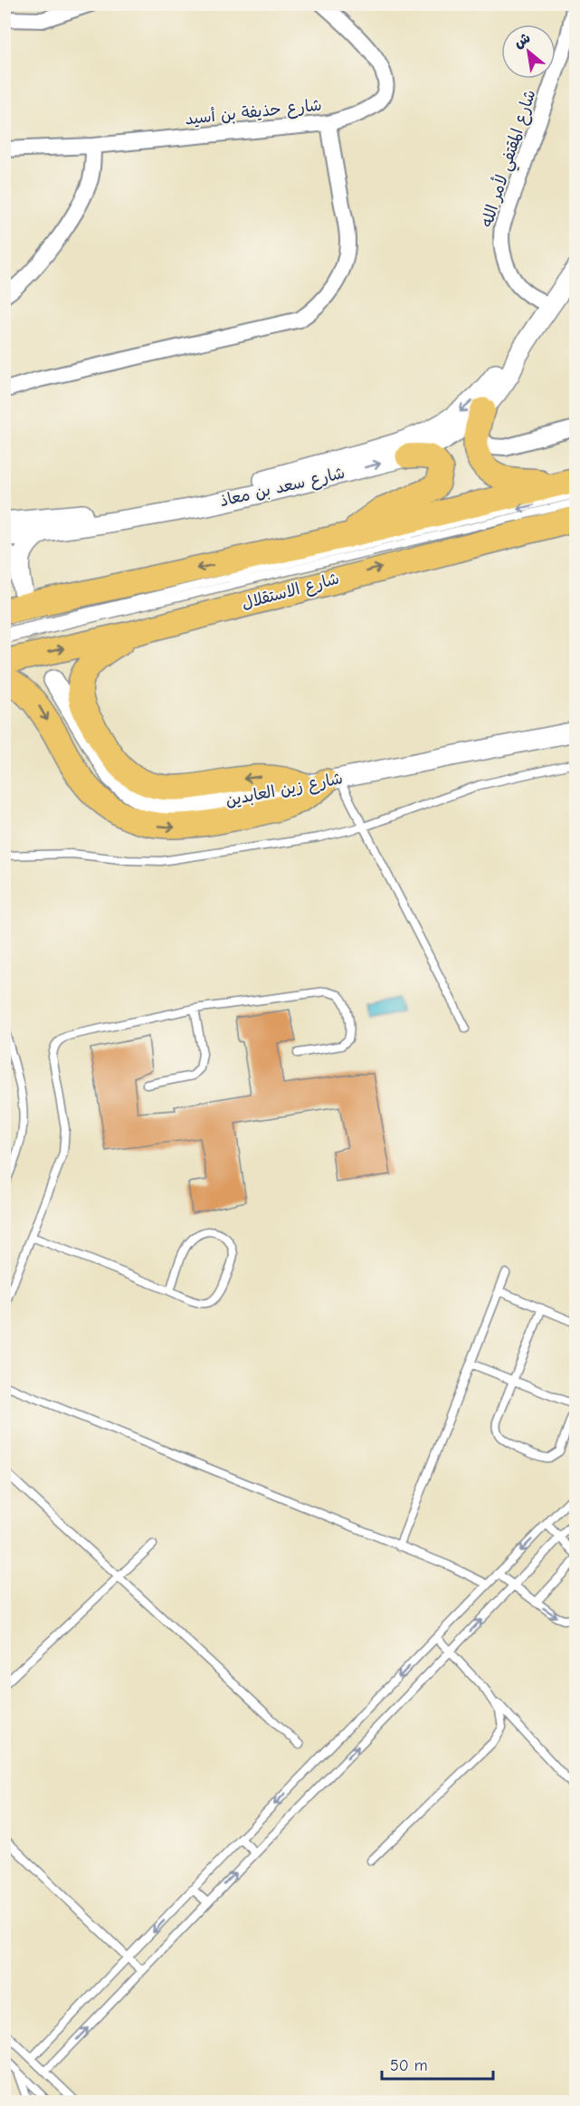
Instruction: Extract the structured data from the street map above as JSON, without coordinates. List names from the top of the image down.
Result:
{
  "streets": {
    "highway": ["شارع الاستقلال"],
    "street": [
      "شارع حذيفة بن أسيد",
      "شارع المقتفي لأمر الله",
      "شارع سعد بن معاذ",
      "شارع زين العابدين"
    ]
  },
  "crossings": [
    ["شارع المقتفي لأمر الله", "شارع سعد بن معاذ"]
  ],
  "scale_bar": "50 m",
  "north": "top left"
}
